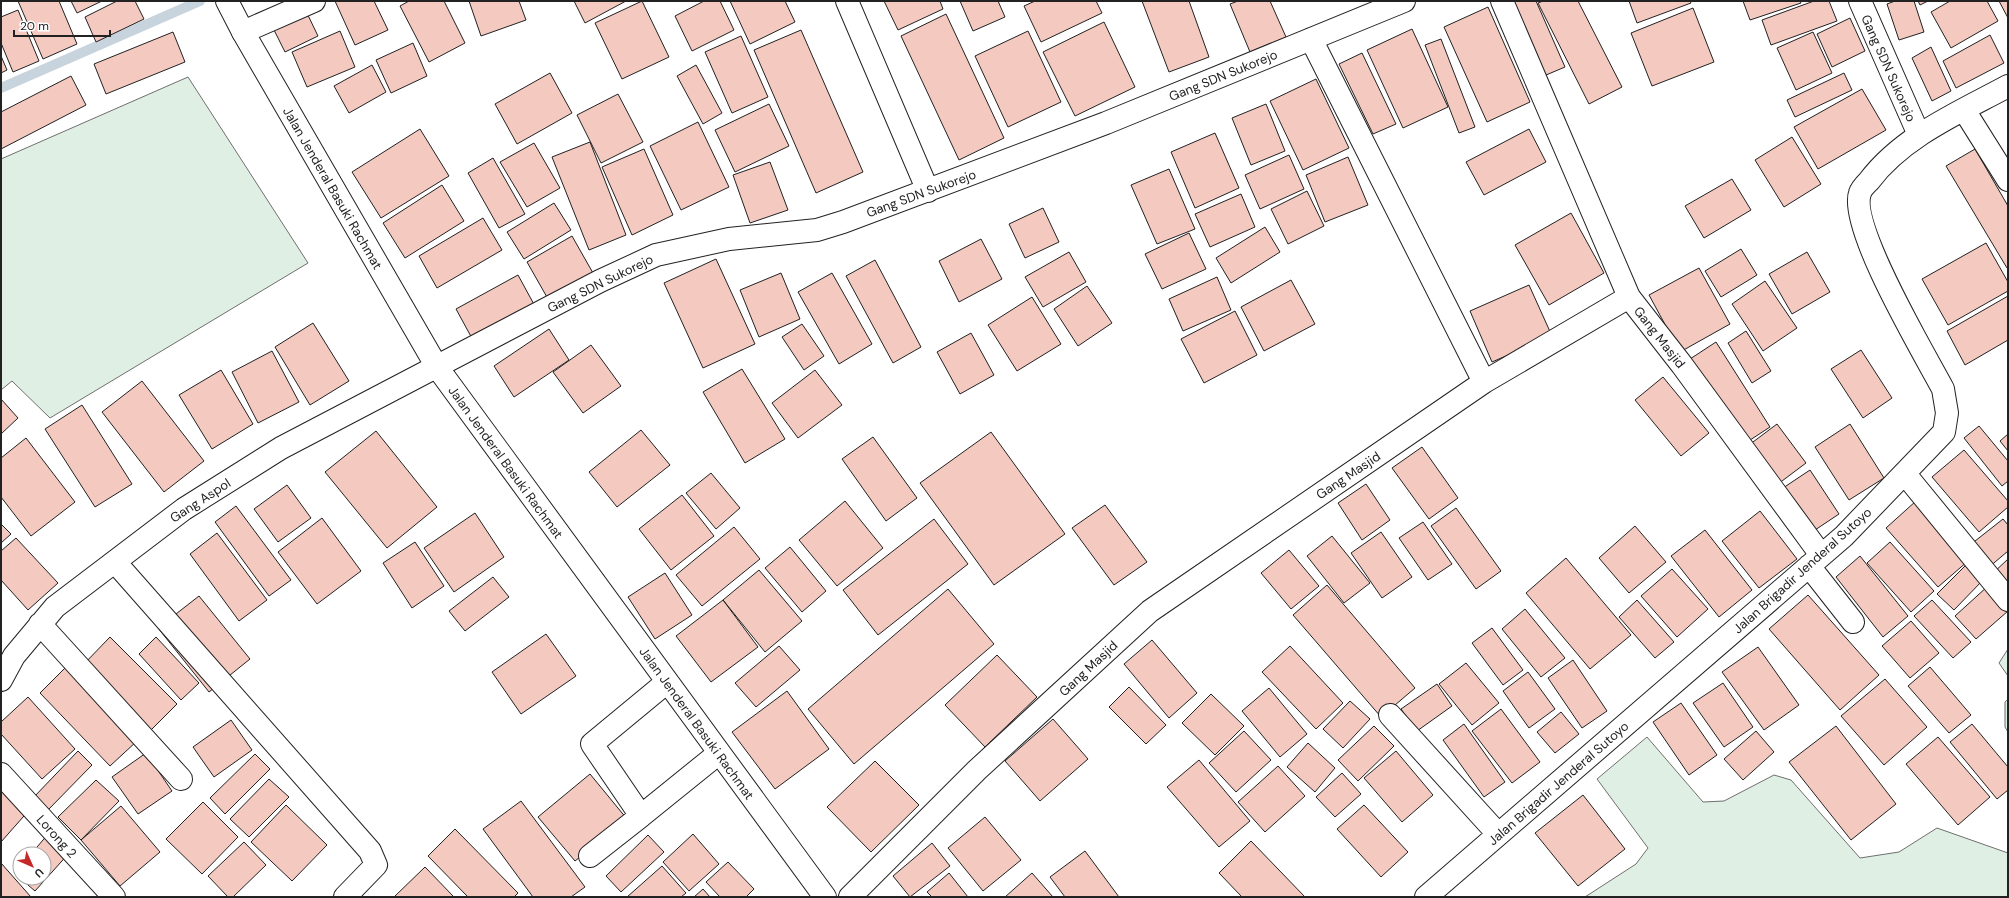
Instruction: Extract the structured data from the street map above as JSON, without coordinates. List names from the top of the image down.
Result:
{
  "streets": {
    "street": [
      "Gang SDN Sukorejo",
      "Jalan Jenderal Basuki Rachmat",
      "Gang Masjid",
      "Gang Aspol",
      "Jalan Brigadir Jenderal Sutoyo",
      "Lorong 2"
    ]
  },
  "crossings": [
    ["Gang SDN Sukorejo", "Jalan Jenderal Basuki Rachmat"],
    ["Gang SDN Sukorejo", "Gang Aspol"],
    ["Gang SDN Sukorejo", "Jalan Brigadir Jenderal Sutoyo"],
    ["Jalan Jenderal Basuki Rachmat", "Gang Aspol"],
    ["Gang Masjid", "Jalan Brigadir Jenderal Sutoyo"]
  ],
  "scale_bar": "20 m",
  "north": "bottom right"
}
